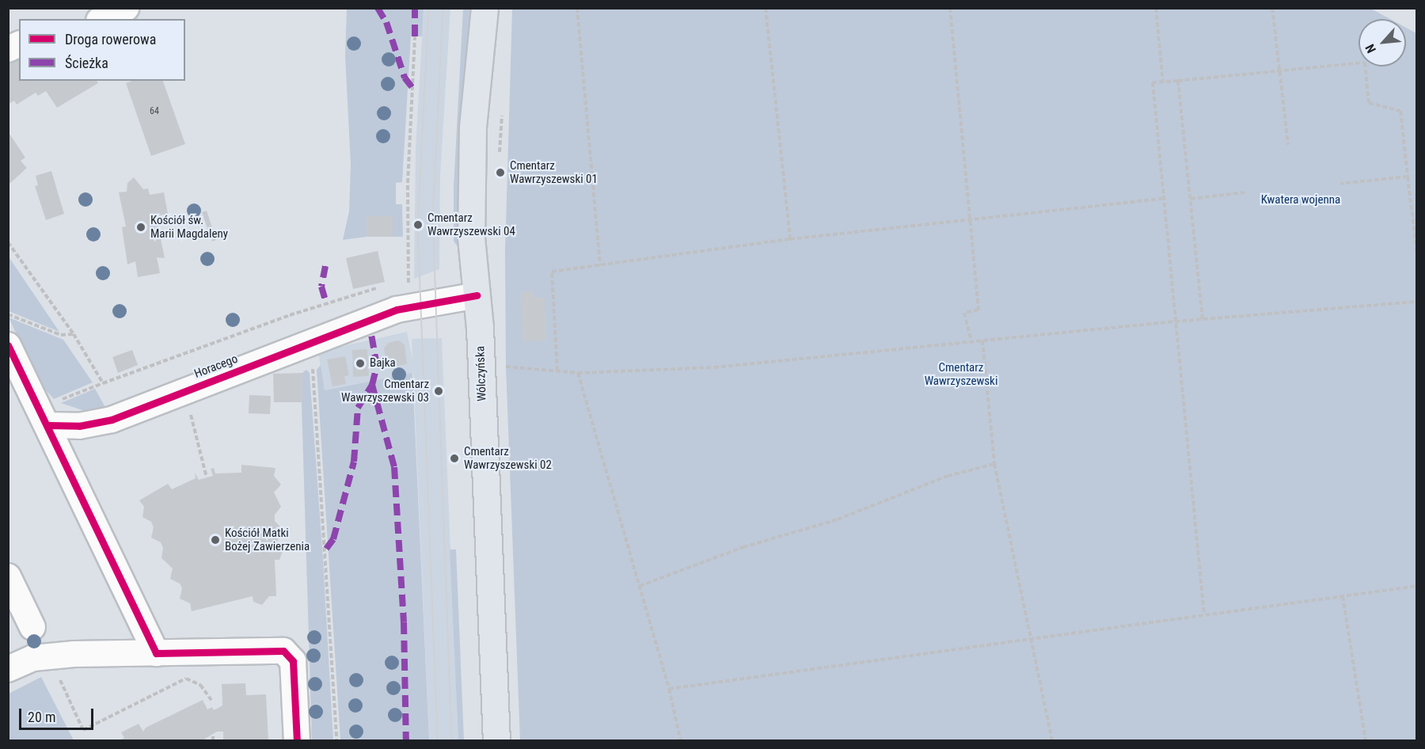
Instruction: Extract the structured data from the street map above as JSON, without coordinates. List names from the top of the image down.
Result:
{
  "streets": {
    "main road": ["Wólczyńska"],
    "street": ["Horacego"]
  },
  "crossings": [
    ["Horacego", "Wólczyńska"]
  ],
  "parks": ["Kwatera wojenna", "Cmentarz Wawrzyszewski"],
  "places": [
    "Cmentarz Wawrzyszewski 01",
    "Cmentarz Wawrzyszewski 04",
    "Kościół św. Marii Magdaleny",
    "Bajka",
    "Cmentarz Wawrzyszewski 03",
    "Cmentarz Wawrzyszewski 02",
    "Kościół Matki Bożej Zawierzenia"
  ],
  "house_numbers": ["64"],
  "legend": ["Droga rowerowa", "Ścieżka"],
  "scale_bar": "20 m",
  "north": "bottom left"
}
